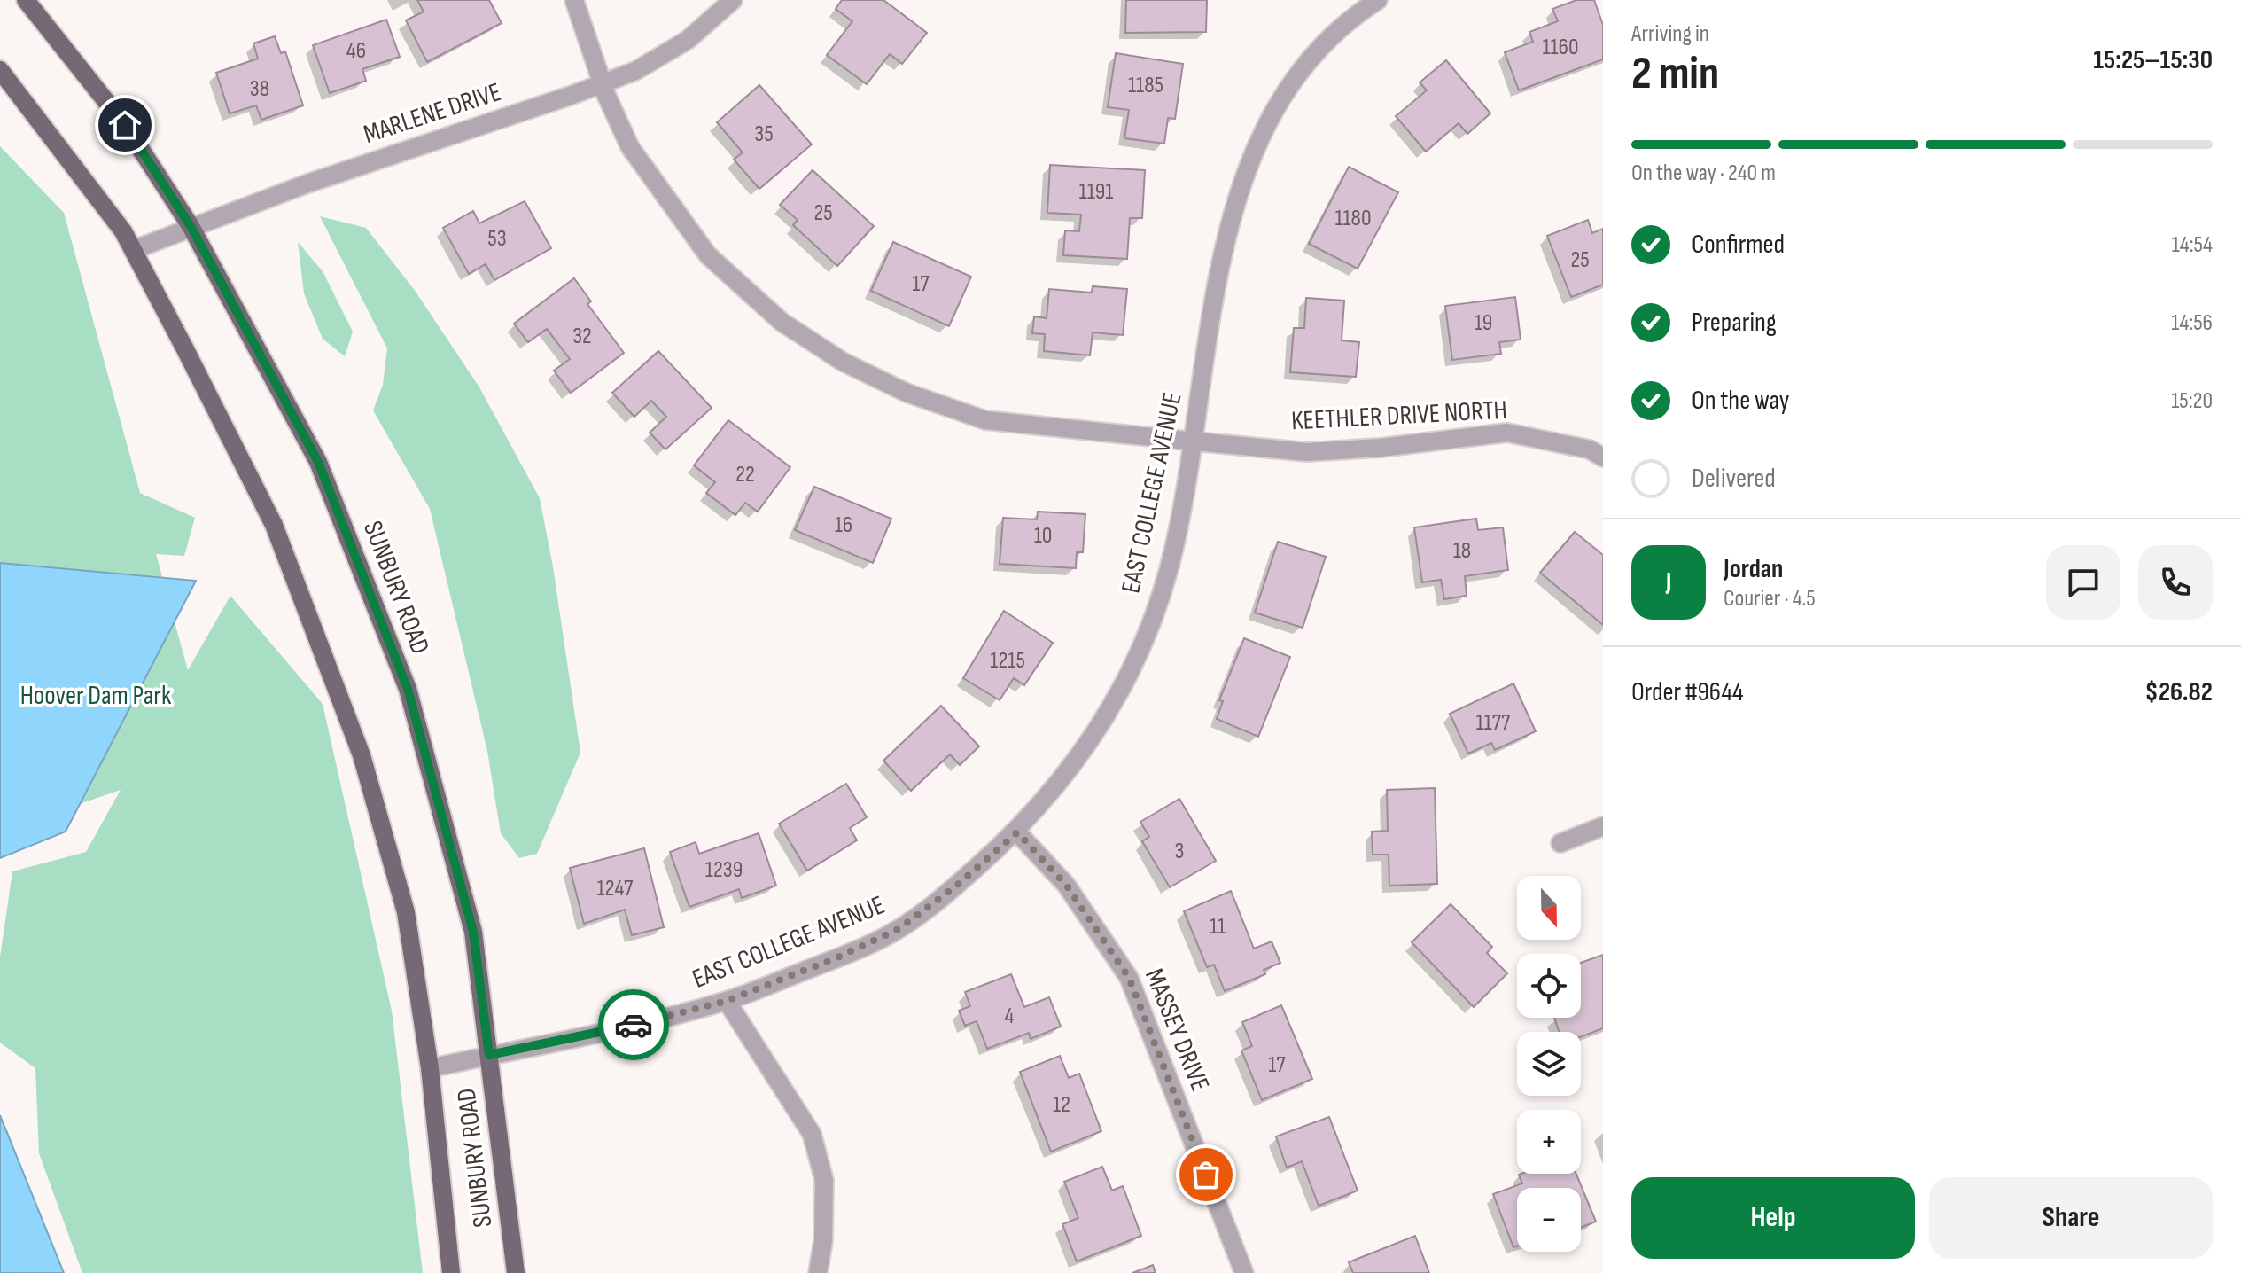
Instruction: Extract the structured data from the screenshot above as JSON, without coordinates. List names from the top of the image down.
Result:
{
  "streets": {
    "main road": ["SUNBURY ROAD"],
    "street": [
      "MARLENE DRIVE",
      "KEETHLER DRIVE NORTH",
      "EAST COLLEGE AVENUE",
      "MASSEY DRIVE"
    ]
  },
  "crossings": [
    ["MARLENE DRIVE", "KEETHLER DRIVE NORTH"],
    ["MARLENE DRIVE", "SUNBURY ROAD"],
    ["KEETHLER DRIVE NORTH", "EAST COLLEGE AVENUE"],
    ["EAST COLLEGE AVENUE", "SUNBURY ROAD"],
    ["EAST COLLEGE AVENUE", "MASSEY DRIVE"]
  ],
  "parks": ["Hoover Dam Park"],
  "house_numbers": [
    "1160",
    "46",
    "1185",
    "38",
    "35",
    "1191",
    "25",
    "1180",
    "53",
    "25",
    "17",
    "19",
    "32",
    "22",
    "16",
    "10",
    "18",
    "1215",
    "1177",
    "3",
    "1239",
    "1247",
    "11",
    "4",
    "17",
    "12"
  ],
  "north": "bottom",
  "page": {
    "heading": ["2 min", "Arriving in", "15:25–15:30"],
    "panel": [
      "Jordan",
      "Courier · 4.5",
      "Order #9644",
      "$26.82"
    ],
    "bar": "On the way · 240 m",
    "list": [
      ["Confirmed", "14:54"],
      ["Preparing", "14:56"],
      ["On the way", "15:20"],
      "Delivered"
    ],
    "round": "J",
    "map_buttons": ["+", "−"],
    "buttons": ["Help", "Share"]
  }
}
